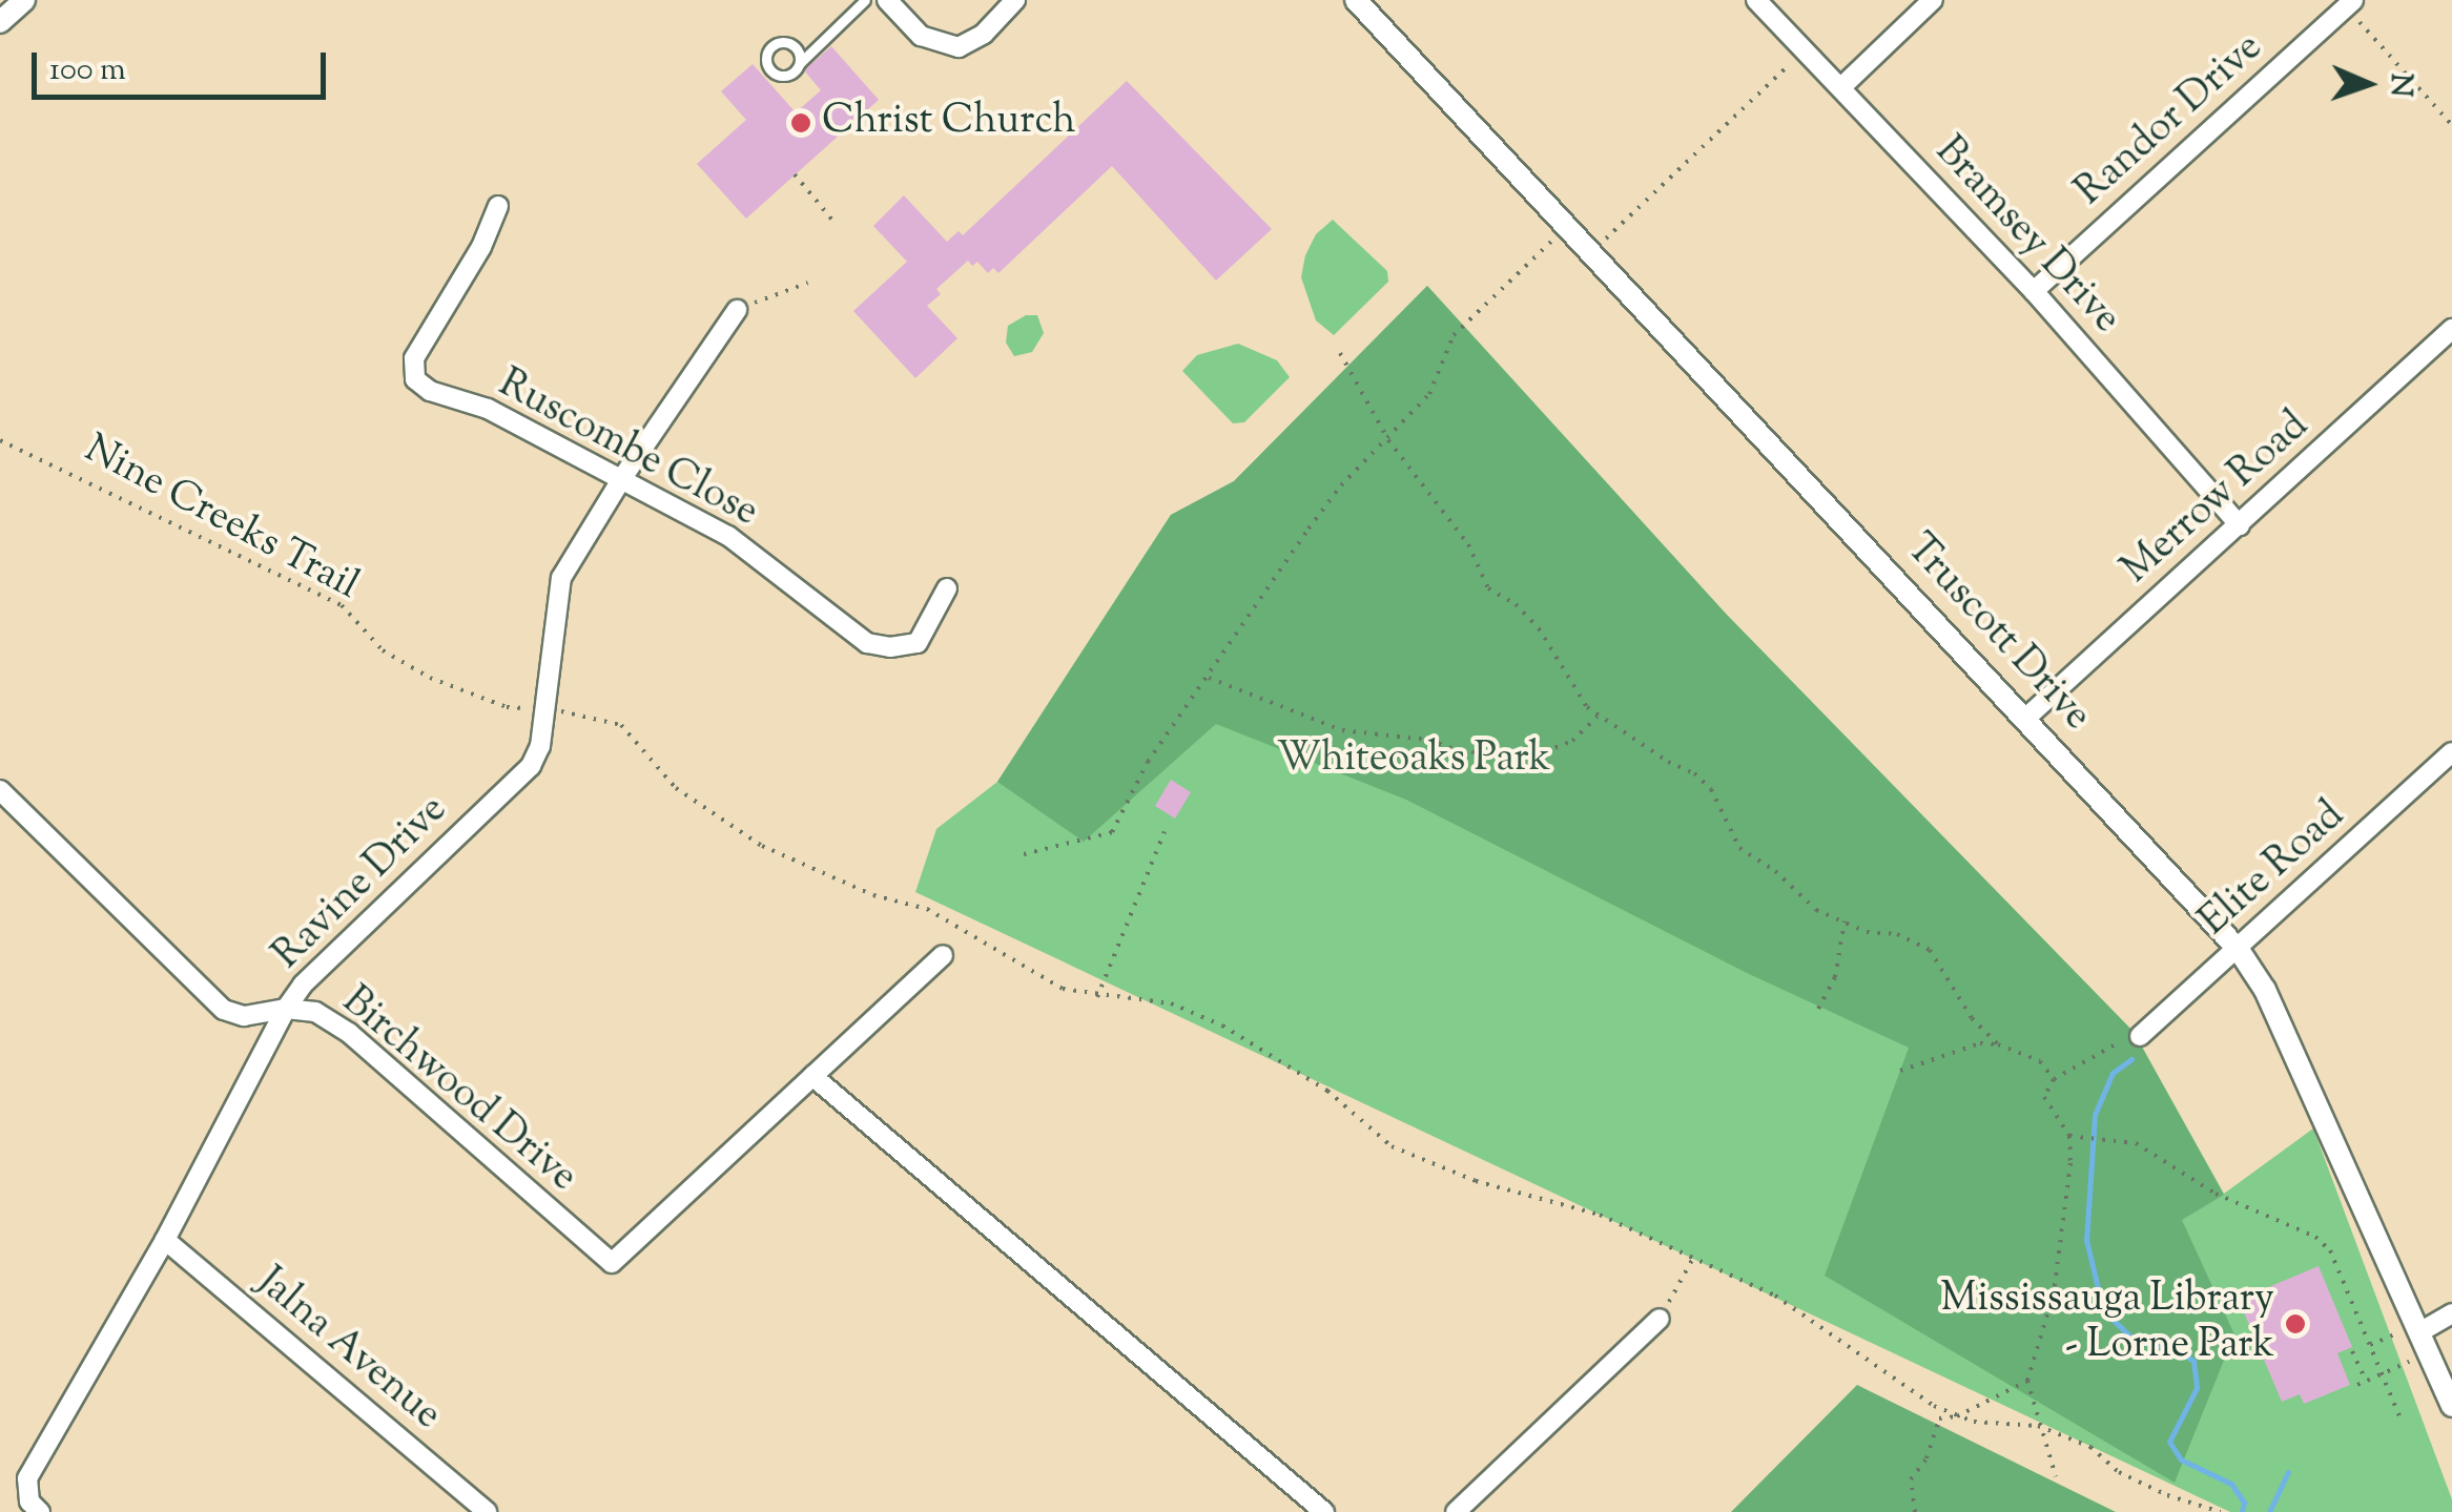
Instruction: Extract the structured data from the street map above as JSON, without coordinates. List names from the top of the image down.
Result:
{
  "streets": {
    "street": [
      "Randor Drive",
      "Bramsey Drive",
      "Ruscombe Close",
      "Merrow Road",
      "Truscott Drive",
      "Elite Road",
      "Ravine Drive",
      "Birchwood Drive",
      "Jalna Avenue"
    ],
    "path": ["Nine Creeks Trail"]
  },
  "crossings": [
    ["Randor Drive", "Bramsey Drive"],
    ["Bramsey Drive", "Merrow Road"],
    ["Ruscombe Close", "Ravine Drive"],
    ["Merrow Road", "Truscott Drive"],
    ["Nine Creeks Trail", "Ravine Drive"],
    ["Truscott Drive", "Elite Road"],
    ["Ravine Drive", "Birchwood Drive"],
    ["Ravine Drive", "Jalna Avenue"]
  ],
  "parks": ["Whiteoaks Park"],
  "places": ["Christ Church", "Mississauga Library - Lorne Park"],
  "scale_bar": "100 m",
  "north": "right"
}
